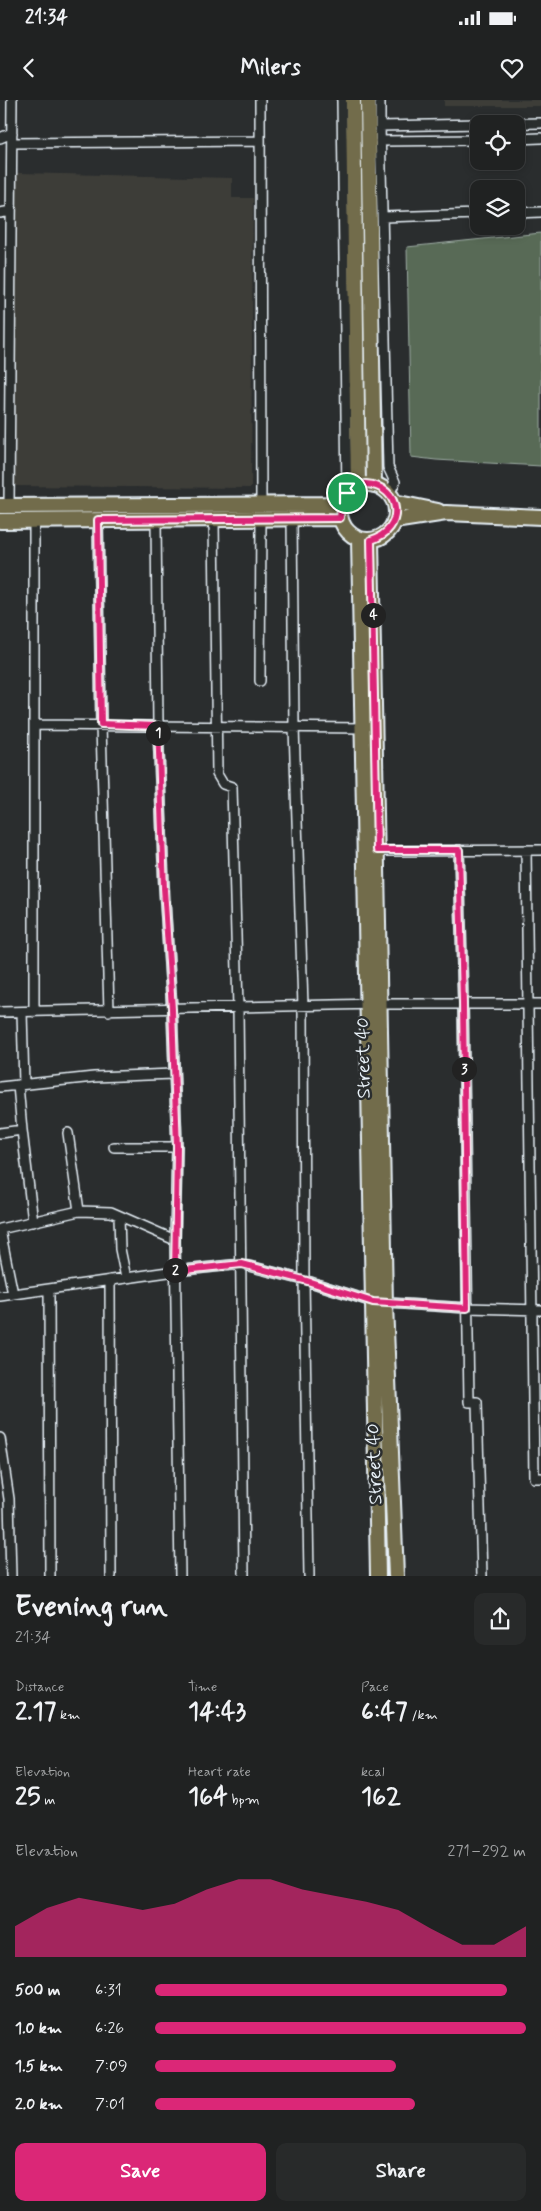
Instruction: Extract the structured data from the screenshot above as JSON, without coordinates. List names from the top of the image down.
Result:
{
  "streets": {
    "main road": ["Street 40"]
  },
  "page": {
    "status": "21:34",
    "header": "Milers",
    "pins": [
      "4",
      "1",
      "3",
      "2"
    ],
    "heading": ["Evening run", "21:34"],
    "stats": [
      ["Distance", "2.17 km"],
      ["Time", "14:43"],
      ["Pace", "6:47 /km"],
      ["Elevation", "25 m"],
      ["Heart rate", "164 bpm"],
      ["kcal", "162"]
    ],
    "chart": ["Elevation", "271–292 m"],
    "list": [
      {
        "name": "500 m",
        "note": "6:31"
      },
      {
        "name": "1.0 km",
        "note": "6:26"
      },
      {
        "name": "1.5 km",
        "note": "7:09"
      },
      {
        "name": "2.0 km",
        "note": "7:01"
      }
    ],
    "buttons": ["Save", "Share"]
  }
}
